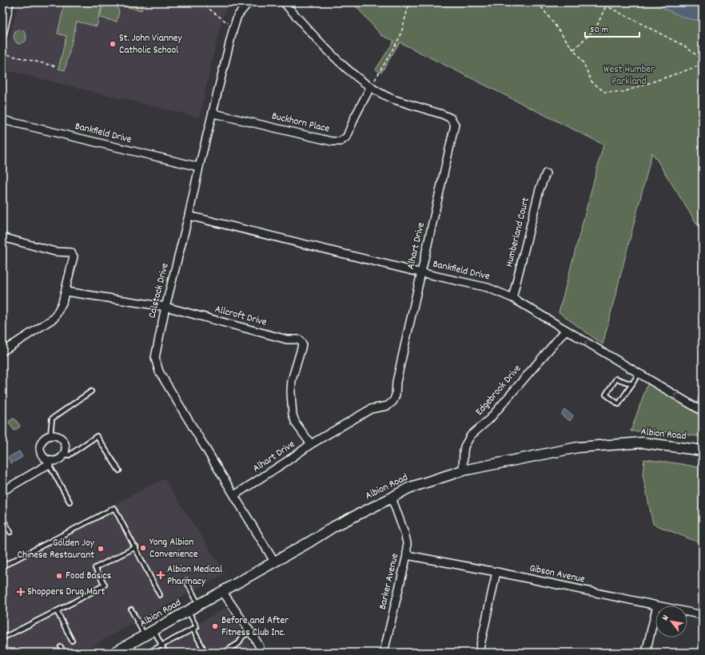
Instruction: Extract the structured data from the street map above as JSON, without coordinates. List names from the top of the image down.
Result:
{
  "streets": {
    "main road": ["Albion Road"],
    "street": [
      "Buckhorn Place",
      "Bankfield Drive",
      "Humberland Court",
      "Alhart Drive",
      "Calstock Drive",
      "Allcroft Drive",
      "Edgebrook Drive",
      "Gibson Avenue",
      "Barker Avenue"
    ]
  },
  "crossings": [
    ["Buckhorn Place", "Alhart Drive"],
    ["Buckhorn Place", "Calstock Drive"],
    ["Bankfield Drive", "Humberland Court"],
    ["Bankfield Drive", "Alhart Drive"],
    ["Bankfield Drive", "Calstock Drive"],
    ["Bankfield Drive", "Edgebrook Drive"],
    ["Alhart Drive", "Calstock Drive"],
    ["Alhart Drive", "Allcroft Drive"],
    ["Calstock Drive", "Allcroft Drive"],
    ["Calstock Drive", "Albion Road"],
    ["Edgebrook Drive", "Albion Road"],
    ["Albion Road", "Barker Avenue"],
    ["Gibson Avenue", "Barker Avenue"]
  ],
  "parks": ["West Humber Parkland"],
  "places": {
    "other": [
      "St. John Vianney Catholic School",
      "Yong Albion Convenience",
      "Golden Joy Chinese Restaurant",
      "Food Basics",
      "Before and After Fitness Club Inc."
    ],
    "health": ["Albion Medical Pharmacy", "Shoppers Drug Mart"]
  },
  "scale_bar": "50 m",
  "north": "top left"
}
